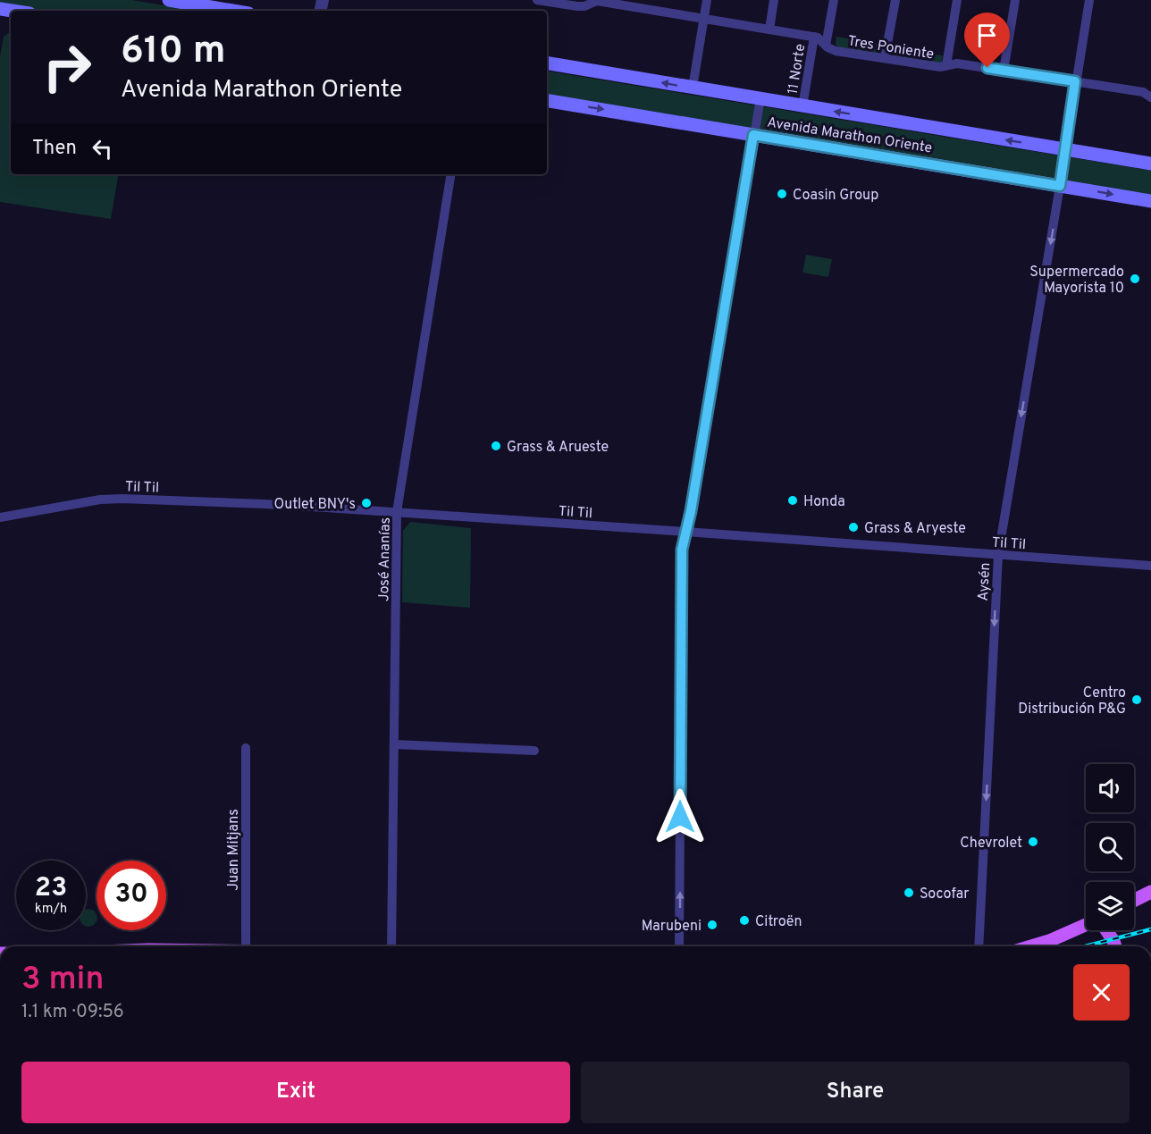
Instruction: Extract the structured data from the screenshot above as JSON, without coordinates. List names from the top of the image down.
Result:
{
  "streets": {
    "main road": ["Avenida Marathon Oriente"],
    "street": [
      "Tres Poniente",
      "11 Norte",
      "Til Til",
      "José Ananías",
      "Aysén",
      "Juan Mitjans"
    ]
  },
  "crossings": [
    ["Tres Poniente", "11 Norte"],
    ["Tres Poniente", "Aysén"],
    ["11 Norte", "Avenida Marathon Oriente"],
    ["Avenida Marathon Oriente", "Aysén"],
    ["Til Til", "José Ananías"],
    ["Til Til", "Aysén"]
  ],
  "one_way": ["Aysén"],
  "places": [
    "Coasin Group",
    "Supermercado Mayorista 10",
    "Grass & Arueste",
    "Honda",
    "Outlet BNY's",
    "Grass & Aryeste",
    "Centro Distribución P&G",
    "Chevrolet",
    "Socofar",
    "Citroën",
    "Marubeni"
  ],
  "page": {
    "turn": ["610 m", "Avenida Marathon Oriente"],
    "then": "Then",
    "speed": "23 km/h",
    "limit": "30",
    "heading": ["3 min", "1.1 km · 09:56"],
    "buttons": ["Exit", "Share"]
  }
}
